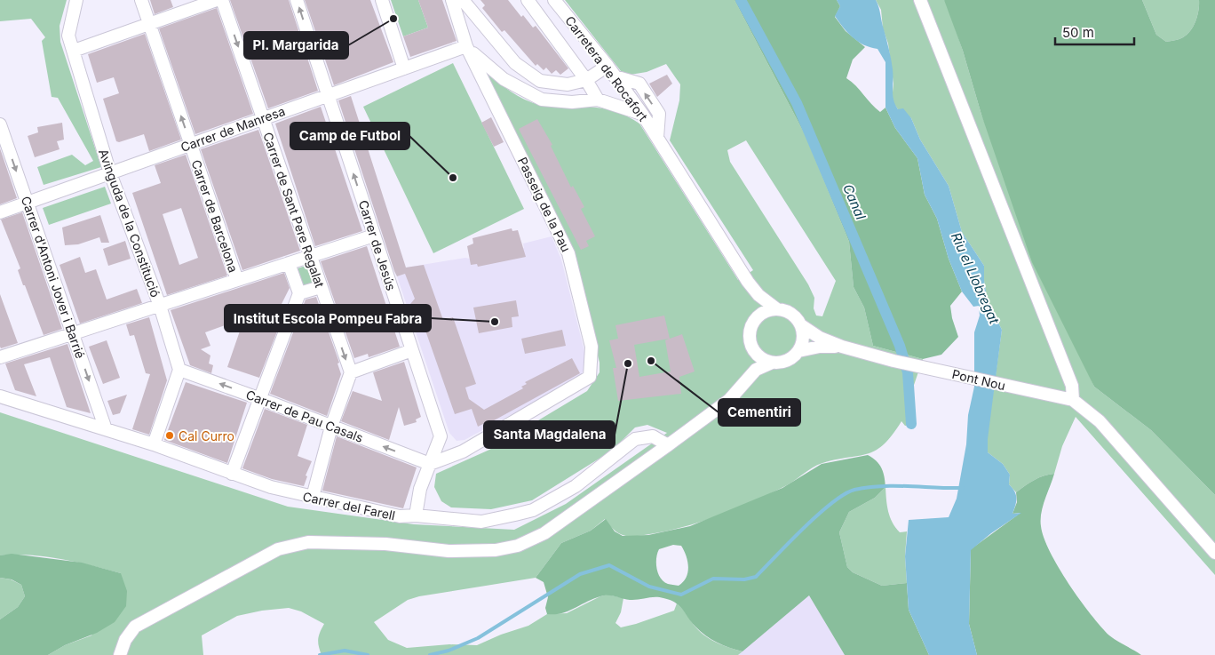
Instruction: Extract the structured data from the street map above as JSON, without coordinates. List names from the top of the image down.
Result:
{
  "streets": {
    "street": [
      "Carretera de Rocafort",
      "Carrer de Manresa",
      "Passeig de la Pau",
      "Carrer de Sant Pere Regalat",
      "Carrer de Barcelona",
      "Avinguda de la Constitució",
      "Carrer de Jesús",
      "Carrer d'Antoni Jover i Barrié",
      "Pont Nou",
      "Carrer de Pau Casals",
      "Carrer del Farell"
    ]
  },
  "crossings": [
    ["Carrer de Manresa", "Passeig de la Pau"],
    ["Carrer de Manresa", "Carrer de Sant Pere Regalat"],
    ["Carrer de Manresa", "Carrer de Barcelona"],
    ["Carrer de Manresa", "Avinguda de la Constitució"],
    ["Carrer de Manresa", "Carrer de Jesús"],
    ["Carrer de Manresa", "Carrer d'Antoni Jover i Barrié"],
    ["Passeig de la Pau", "Carrer de Jesús"],
    ["Passeig de la Pau", "Carrer de Pau Casals"],
    ["Avinguda de la Constitució", "Carrer de Pau Casals"],
    ["Carrer de Jesús", "Carrer de Pau Casals"],
    ["Carrer de Jesús", "Carrer del Farell"]
  ],
  "one_way": [
    "Carrer de Sant Pere Regalat",
    "Carrer de Barcelona",
    "Carrer de Jesús",
    "Carrer d'Antoni Jover i Barrié"
  ],
  "water": ["Canal", "Riu el Llobregat"],
  "places": [
    "Pl. Margarida",
    "Camp de Futbol",
    "Institut Escola Pompeu Fabra",
    "Cementiri",
    "Santa Magdalena",
    "Cal Curro"
  ],
  "scale_bar": "50 m"
}
